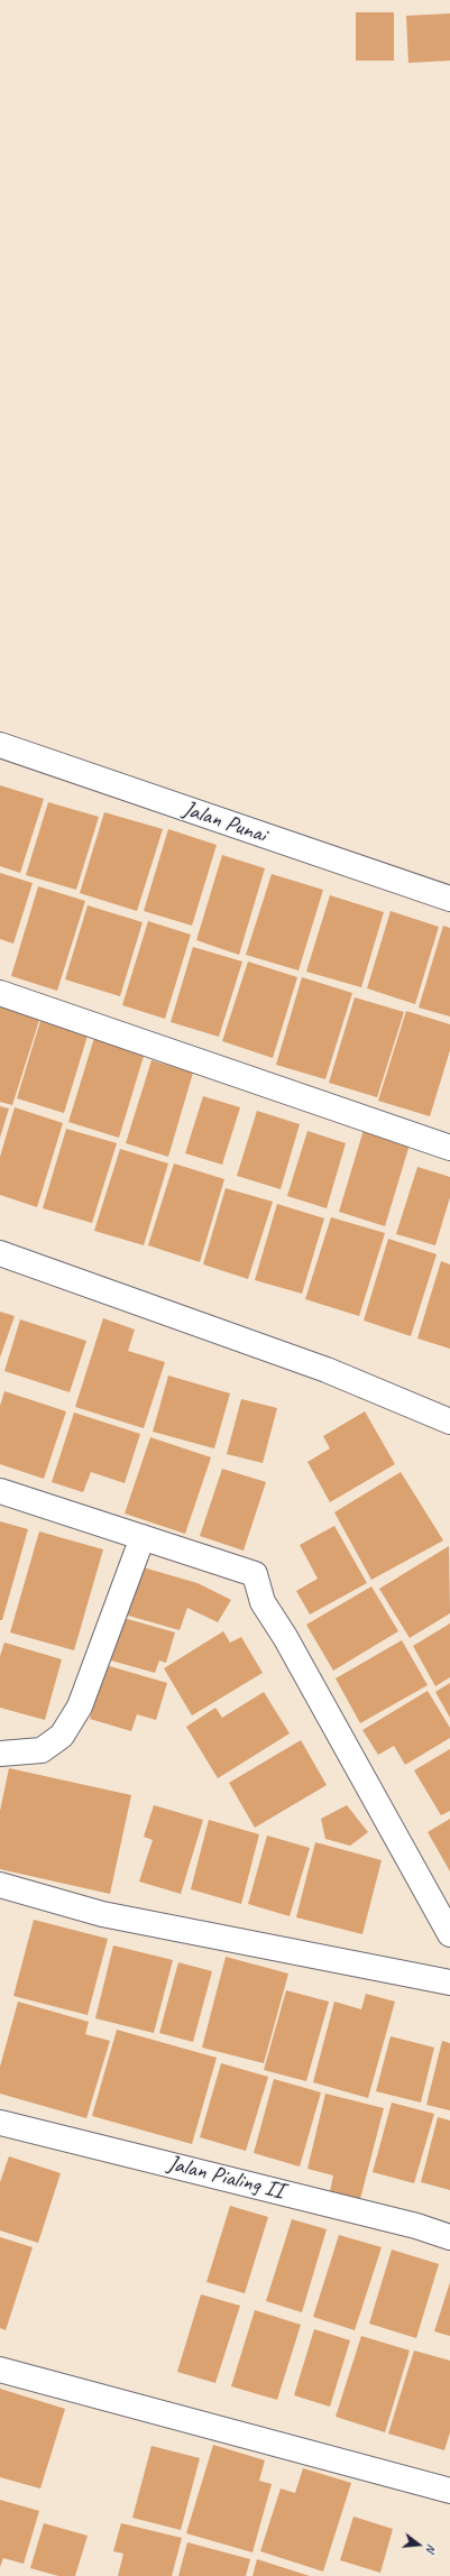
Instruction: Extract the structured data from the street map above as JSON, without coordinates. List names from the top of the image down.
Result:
{
  "streets": {
    "street": ["Jalan Punai", "Jalan Pialing II"]
  },
  "north": "right"
}
